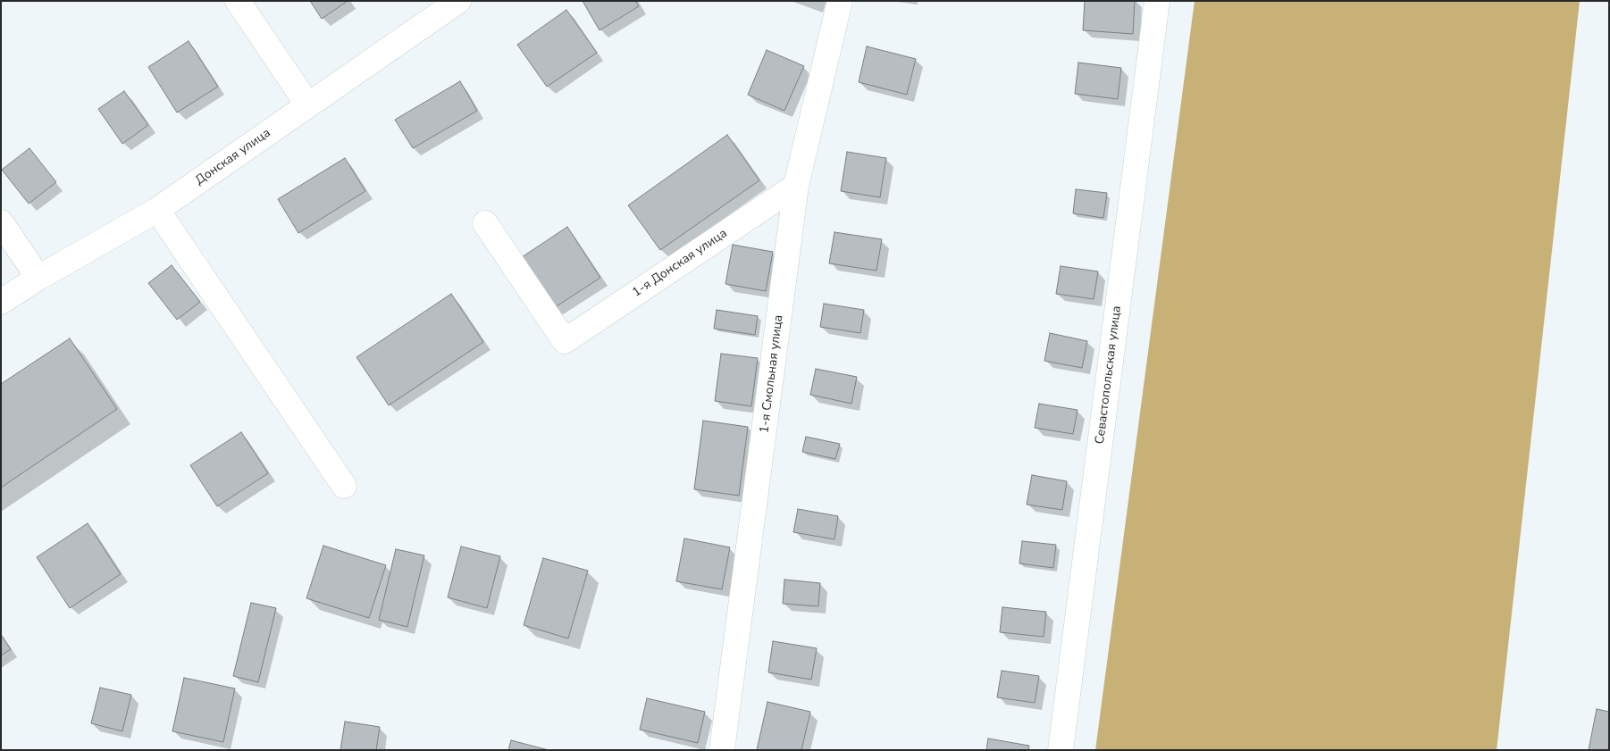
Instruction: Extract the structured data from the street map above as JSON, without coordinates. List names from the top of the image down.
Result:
{
  "streets": {
    "street": [
      "Донская улица",
      "1-я Донская улица",
      "1-я Смольная улица",
      "Севастопольская улица"
    ]
  },
  "crossings": [
    ["1-я Донская улица", "1-я Смольная улица"]
  ]
}
